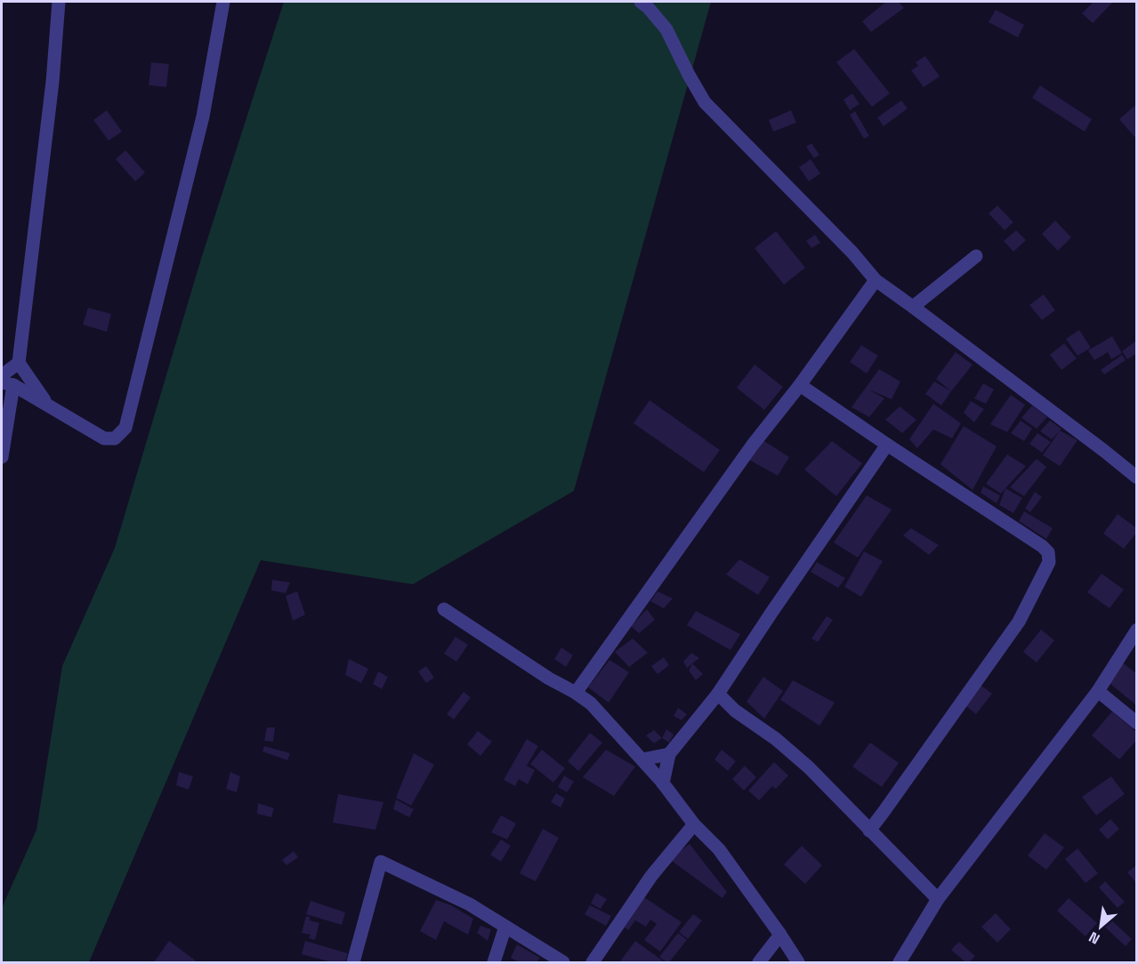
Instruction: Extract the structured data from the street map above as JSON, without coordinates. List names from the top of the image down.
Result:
{
  "north": "bottom left"
}
